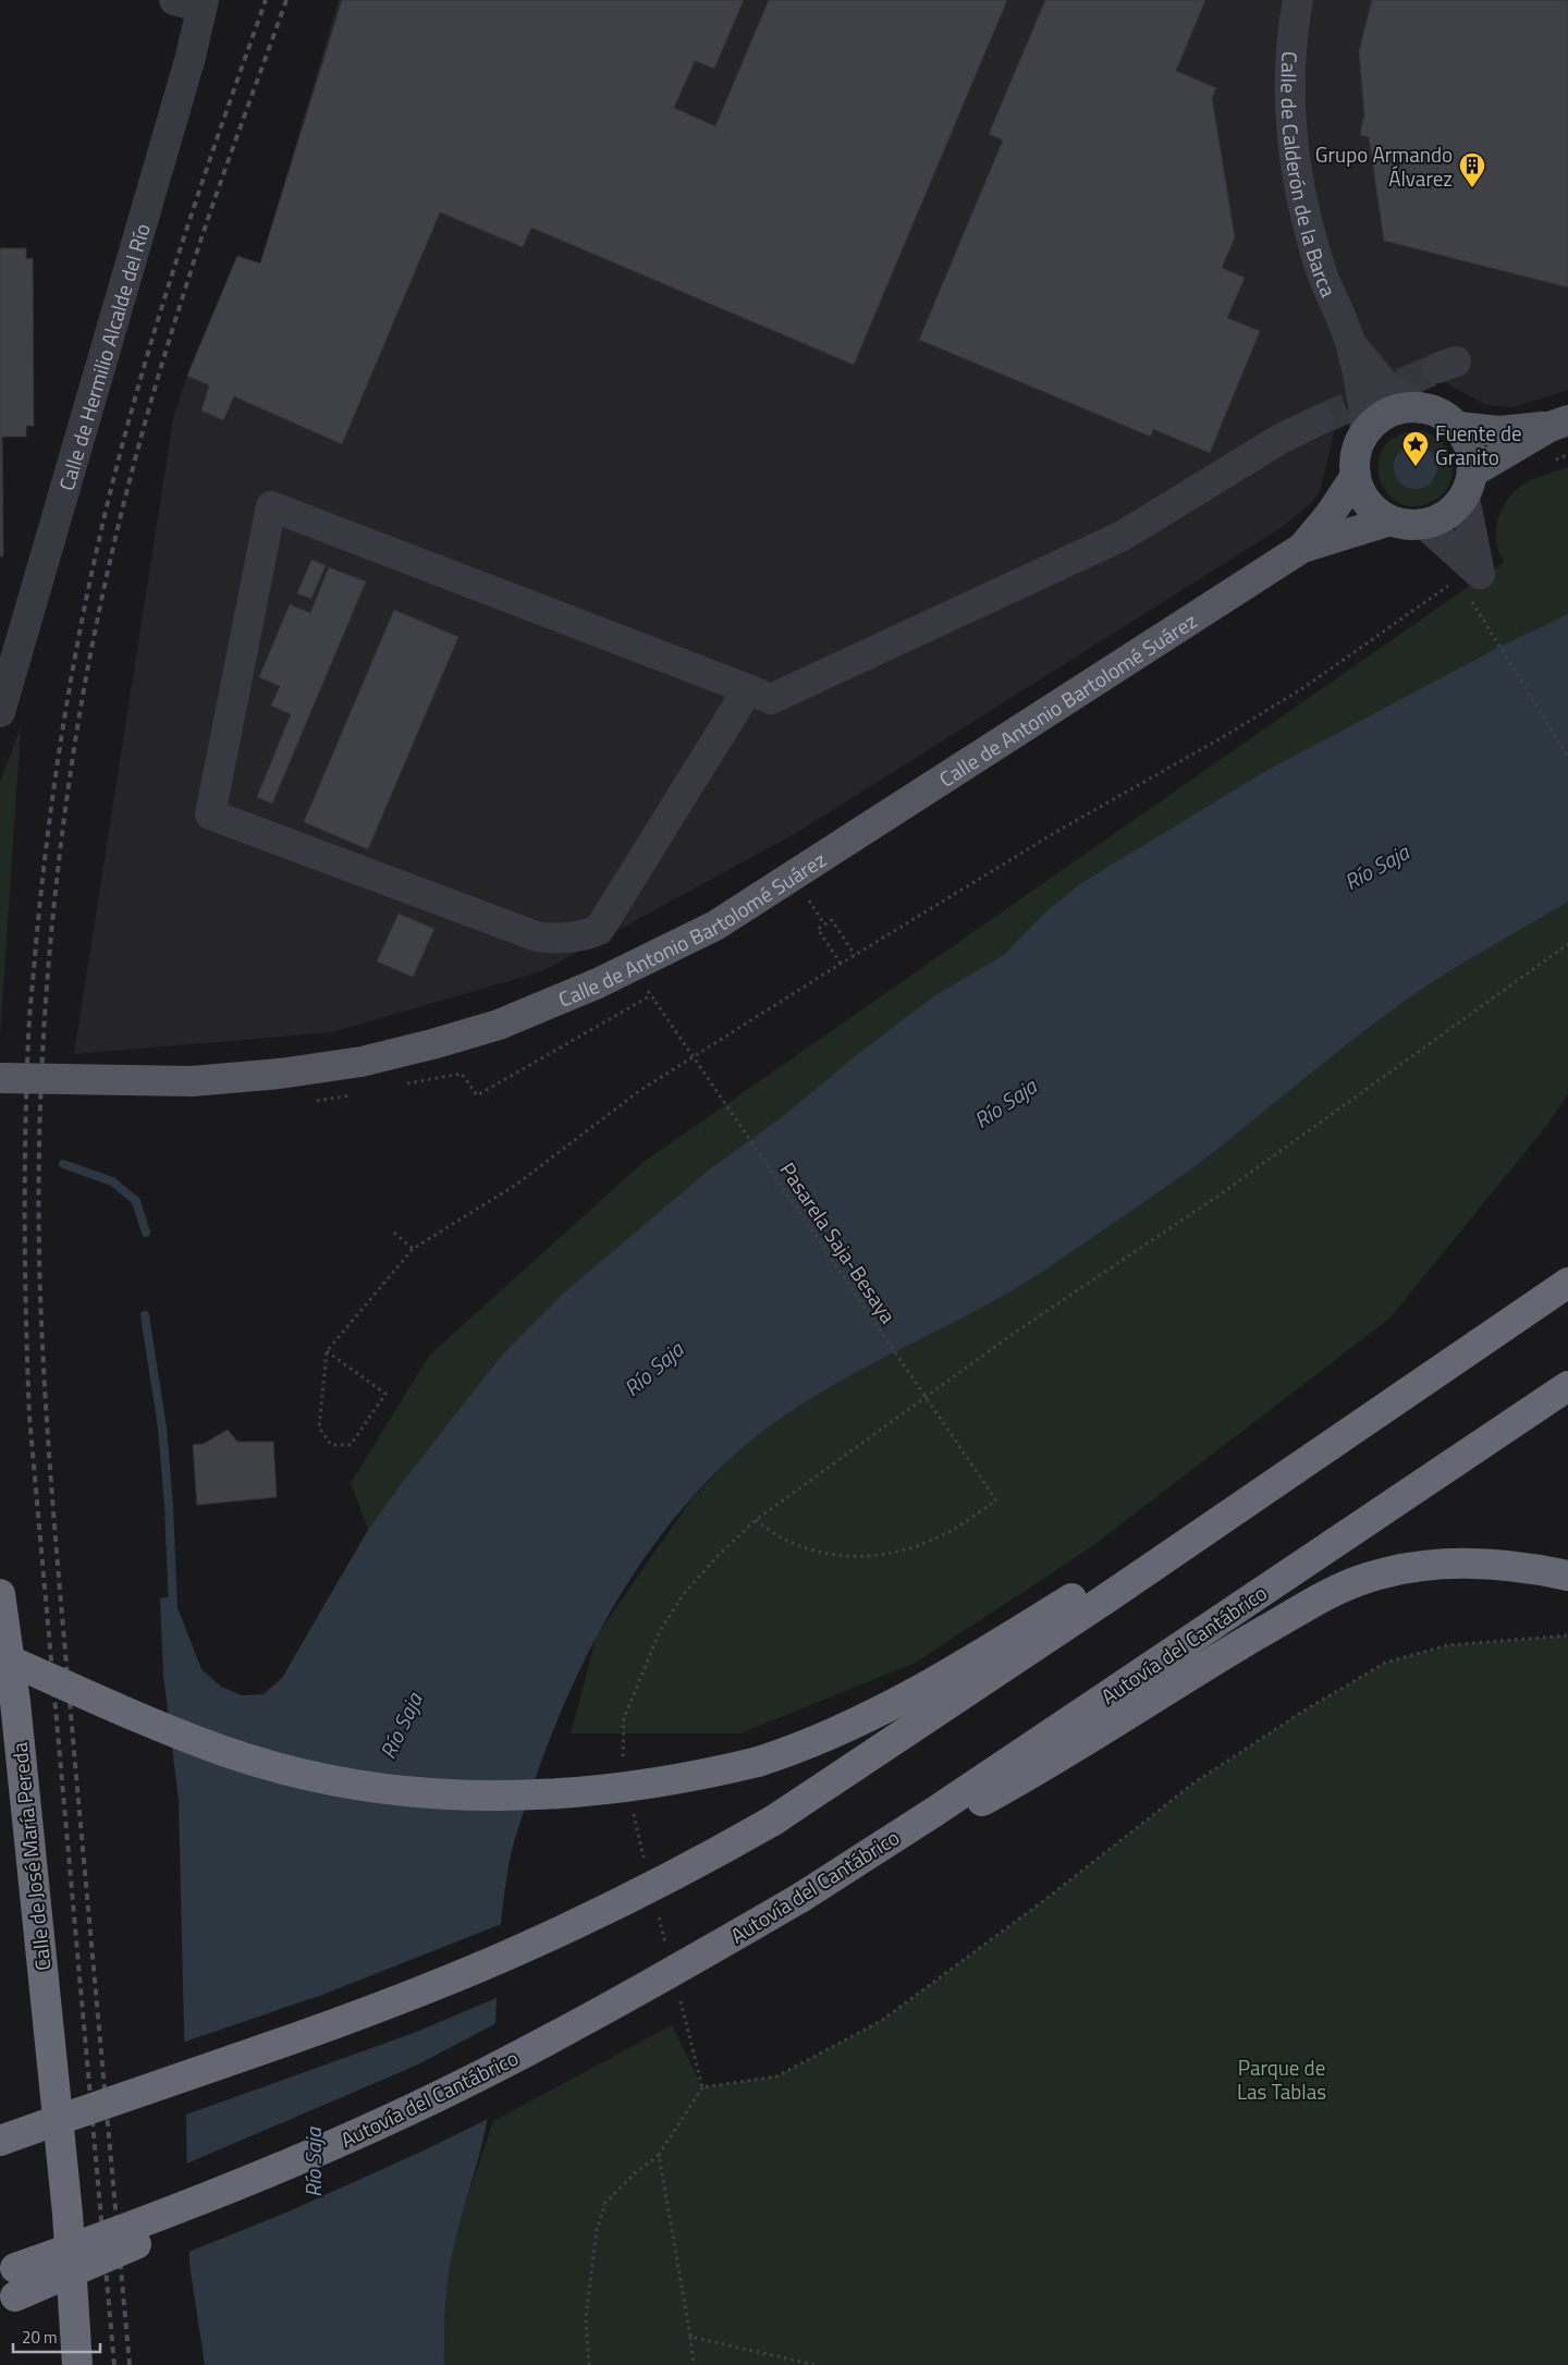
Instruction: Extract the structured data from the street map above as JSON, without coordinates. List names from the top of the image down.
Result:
{
  "streets": {
    "highway": ["Autovía del Cantábrico", "Calle de José María Pereda"],
    "main road": ["Calle de Antonio Bartolomé Suárez"],
    "street": ["Calle de Calderón de la Barca", "Calle de Hermilio Alcalde del Río"],
    "path": ["Pasarela Saja-Besaya"]
  },
  "crossings": [
    ["Calle de Calderón de la Barca", "Calle de Antonio Bartolomé Suárez"]
  ],
  "water": ["Río Saja"],
  "parks": ["Parque de Las Tablas"],
  "places": {
    "building": ["Grupo Armando Álvarez"],
    "place": ["Fuente de Granito"]
  },
  "scale_bar": "20 m"
}
